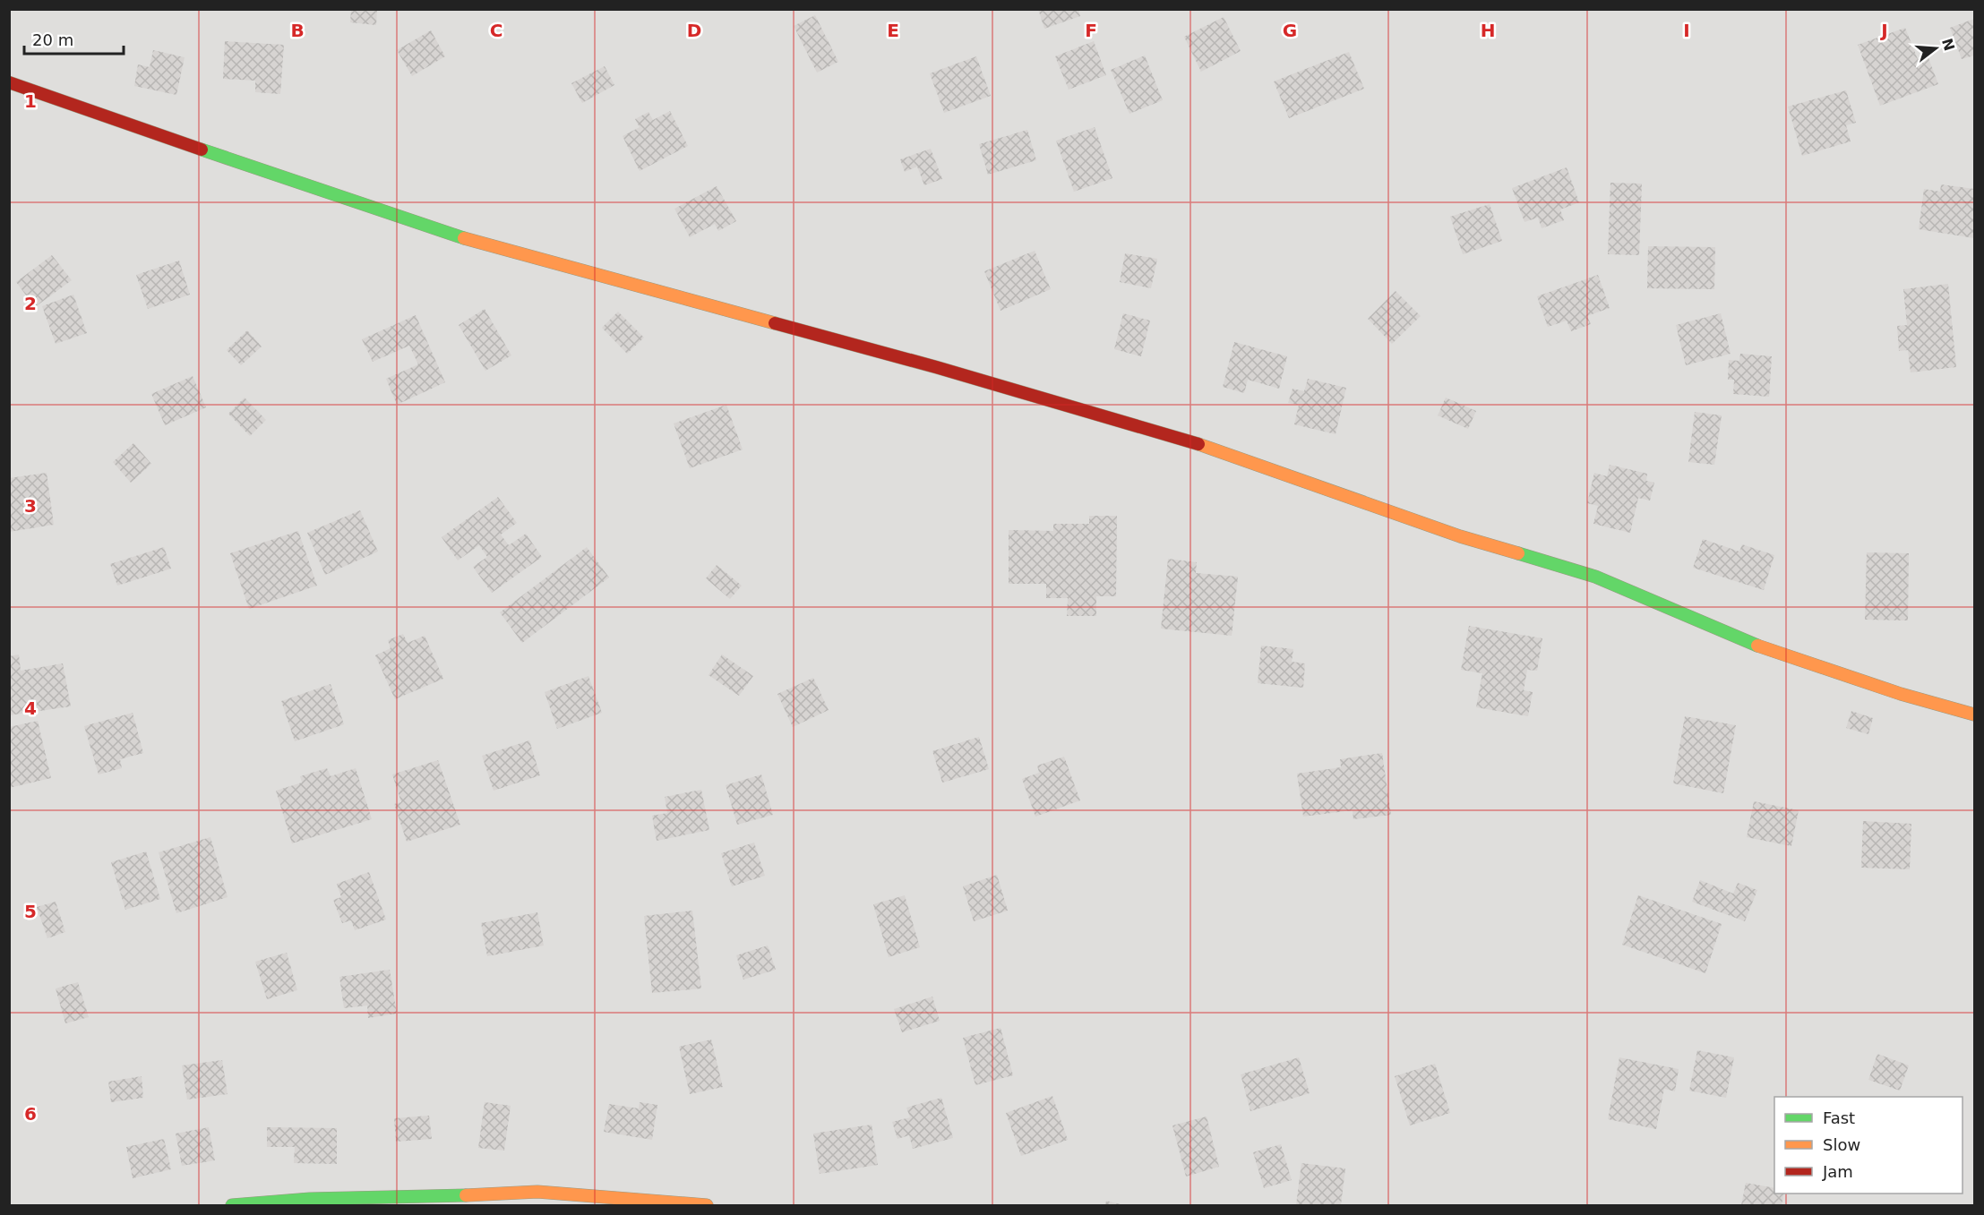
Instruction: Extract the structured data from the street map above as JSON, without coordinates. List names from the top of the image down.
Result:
{
  "legend": ["Fast", "Slow", "Jam"],
  "scale_bar": "20 m",
  "north": "right",
  "grid": {
    "columns": [
      "B",
      "C",
      "D",
      "E",
      "F",
      "G",
      "H",
      "I",
      "J"
    ],
    "rows": [
      "1",
      "2",
      "3",
      "4",
      "5",
      "6"
    ]
  }
}
